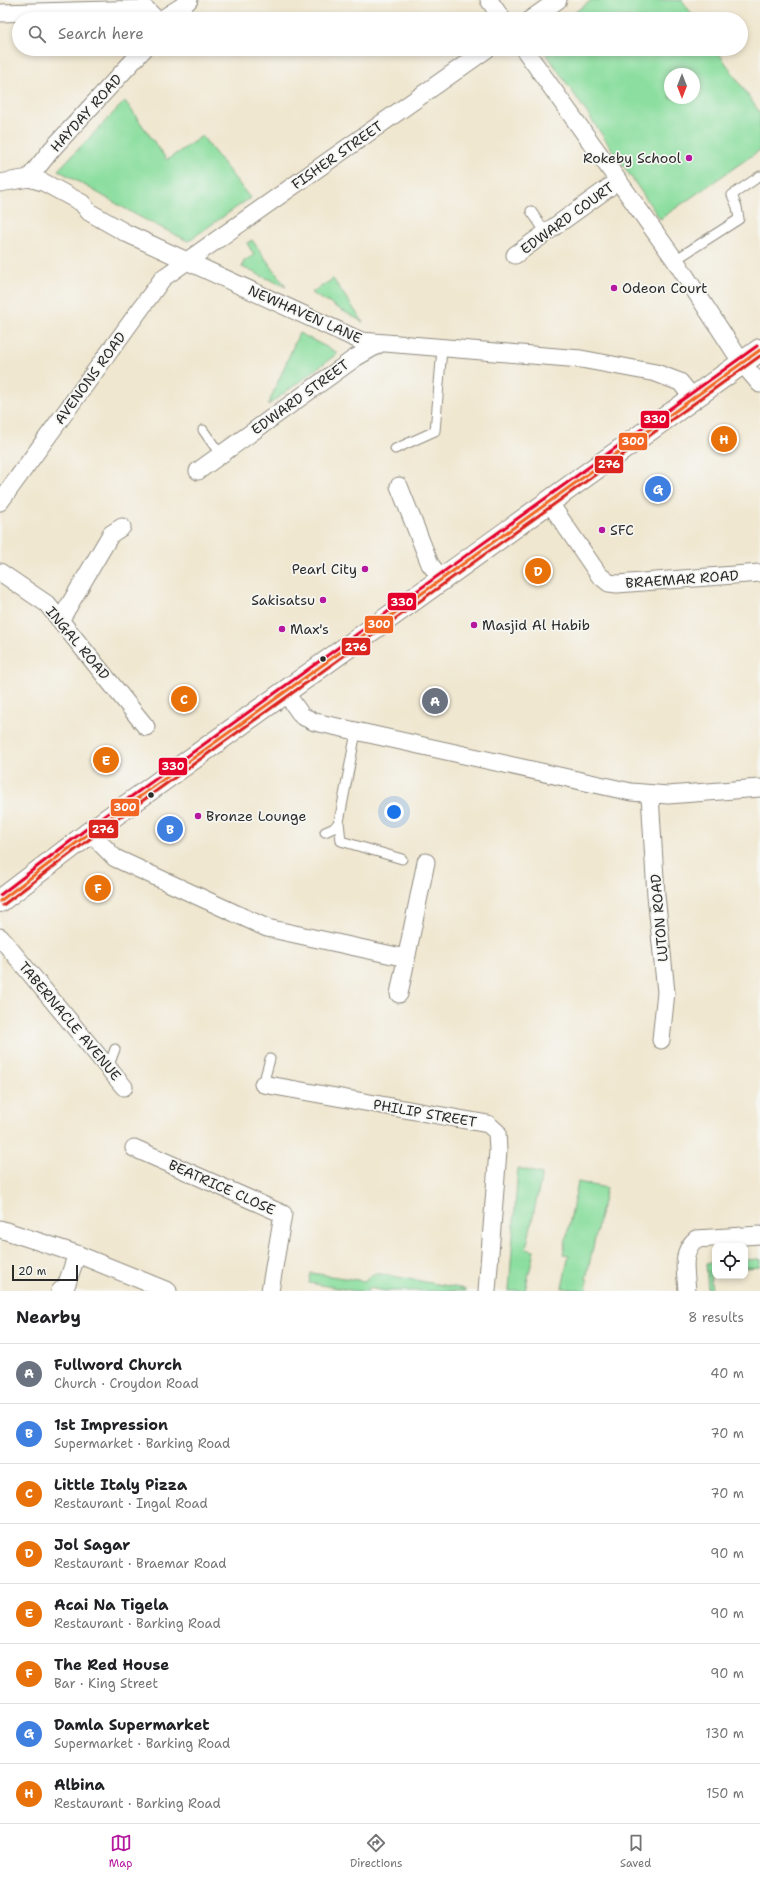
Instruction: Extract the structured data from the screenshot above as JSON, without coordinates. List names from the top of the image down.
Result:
{
  "streets": {
    "street": [
      "HAYDAY ROAD",
      "FISHER STREET",
      "EDWARD COURT",
      "NEWHAVEN LANE",
      "AVENONS ROAD",
      "EDWARD STREET",
      "BRAEMAR ROAD",
      "INGAL ROAD",
      "LUTON ROAD",
      "TABERNACLE AVENUE",
      "PHILIP STREET",
      "BEATRICE CLOSE"
    ]
  },
  "crossings": [
    ["HAYDAY ROAD", "NEWHAVEN LANE"],
    ["FISHER STREET", "NEWHAVEN LANE"],
    ["FISHER STREET", "AVENONS ROAD"],
    ["NEWHAVEN LANE", "AVENONS ROAD"],
    ["NEWHAVEN LANE", "EDWARD STREET"]
  ],
  "places": [
    "Rokeby School",
    "Odeon Court",
    "SFC",
    "Pearl City",
    "Sakisatsu",
    "Masjid Al Habib",
    "Max's",
    "Bronze Lounge"
  ],
  "lines": ["transit line 330", "transit line 300", "transit line 276"],
  "scale_bar": "20 m",
  "north": "bottom",
  "page": {
    "search": "Search here",
    "pins": [
      "H",
      "G",
      "D",
      "C",
      "A",
      "E",
      "B",
      "F"
    ],
    "scale": "20 m",
    "heading": ["Nearby", "8 results"],
    "list": [
      {
        "mark": "A",
        "name": "Fullword Church",
        "note": "Church · Croydon Road",
        "value": "40 m"
      },
      {
        "mark": "B",
        "name": "1st Impression",
        "note": "Supermarket · Barking Road",
        "value": "70 m"
      },
      {
        "mark": "C",
        "name": "Little Italy Pizza",
        "note": "Restaurant · Ingal Road",
        "value": "70 m"
      },
      {
        "mark": "D",
        "name": "Jol Sagar",
        "note": "Restaurant · Braemar Road",
        "value": "90 m"
      },
      {
        "mark": "E",
        "name": "Acai Na Tigela",
        "note": "Restaurant · Barking Road",
        "value": "90 m"
      },
      {
        "mark": "F",
        "name": "The Red House",
        "note": "Bar · King Street",
        "value": "90 m"
      },
      {
        "mark": "G",
        "name": "Damla Supermarket",
        "note": "Supermarket · Barking Road",
        "value": "130 m"
      },
      {
        "mark": "H",
        "name": "Albina",
        "note": "Restaurant · Barking Road",
        "value": "150 m"
      }
    ],
    "nav": ["Map", "Directions", "Saved"]
  }
}
